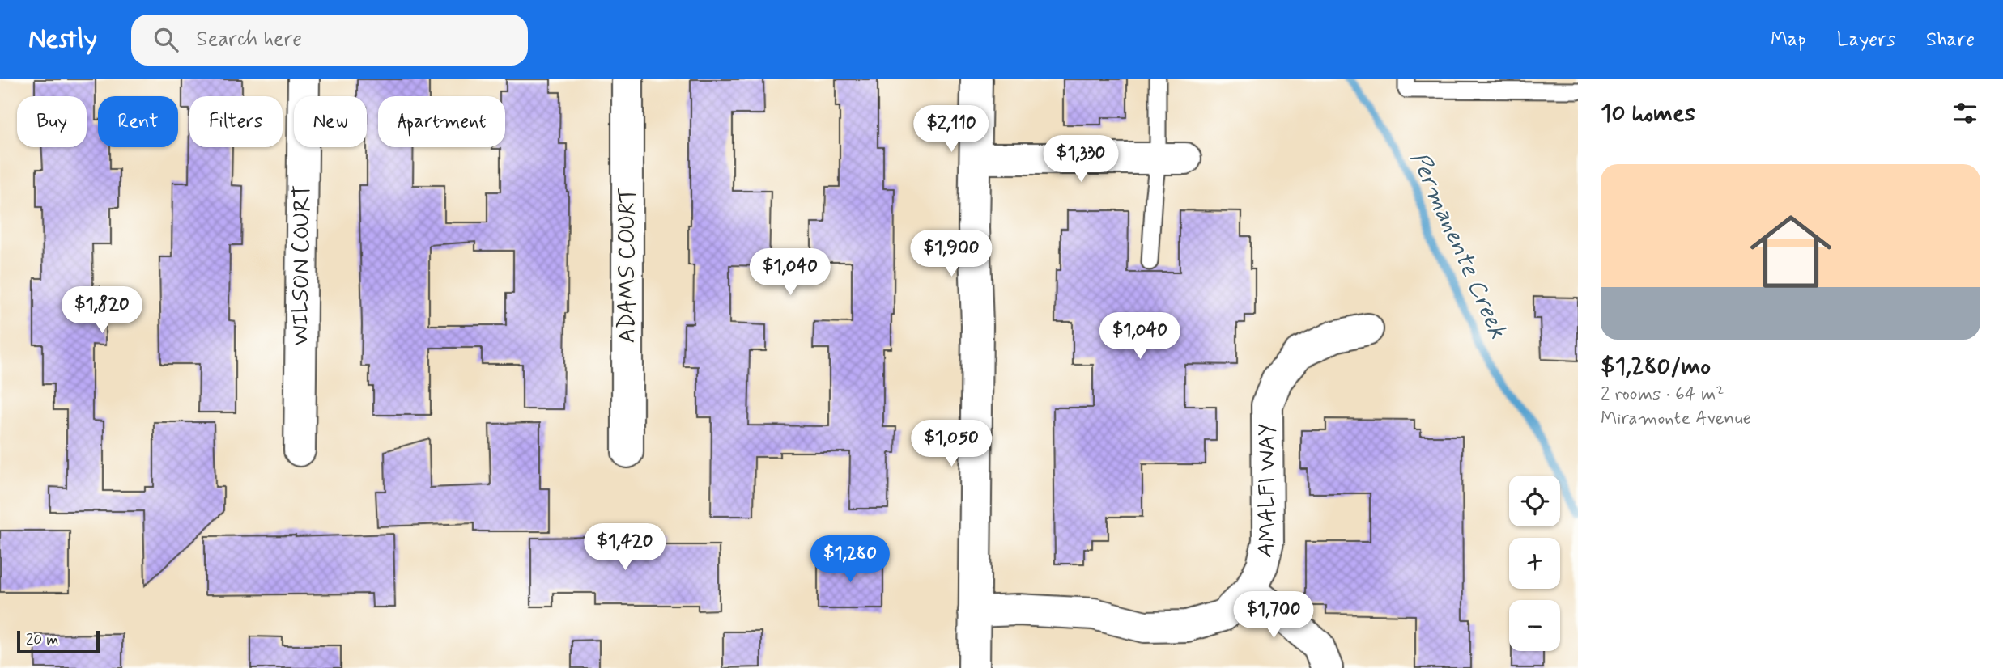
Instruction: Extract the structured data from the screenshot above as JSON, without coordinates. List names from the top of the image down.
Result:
{
  "streets": {
    "street": ["WILSON COURT", "ADAMS COURT", "AMALFI WAY"]
  },
  "water": ["Permanente Creek"],
  "scale_bar": "20 m",
  "page": {
    "header": "Nestly",
    "search": "Search here",
    "nav": ["Map", "Layers", "Share"],
    "heading": "10 homes",
    "chip": [
      "Buy",
      "Rent",
      "Filters",
      "New",
      "Apartment"
    ],
    "price": [
      "$2,110",
      "$1,330",
      "$1,900",
      "$1,040",
      "$1,820",
      "$1,040",
      "$1,050",
      "$1,420",
      "$1,280",
      "$1,700"
    ],
    "list": [
      {
        "name": "$1,280/mo",
        "note": "2 rooms · 64 m² · Miramonte Avenue"
      }
    ],
    "map_buttons": ["+", "−"],
    "scale": "20 m"
  }
}
